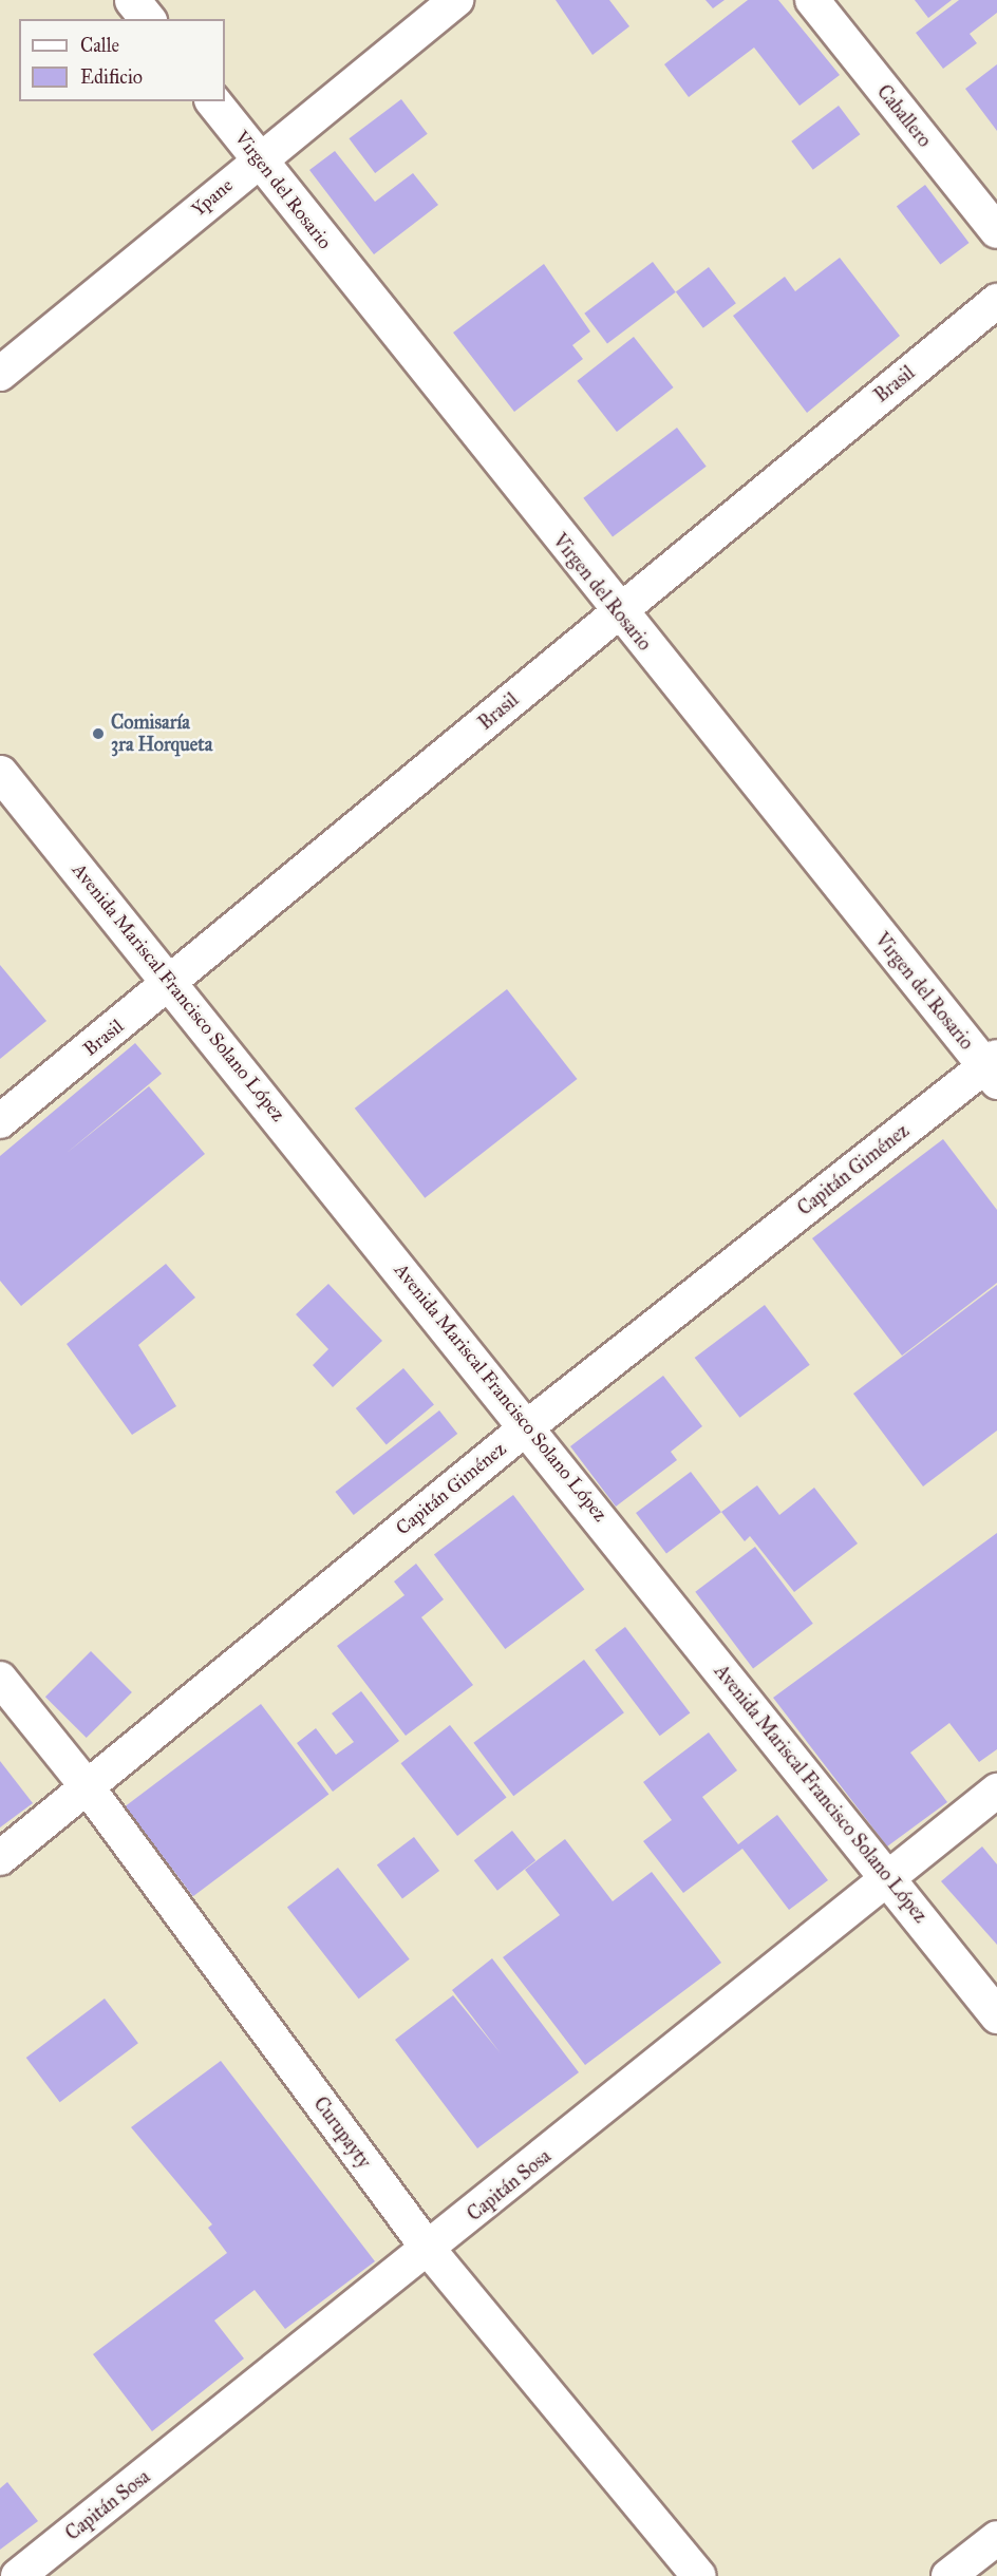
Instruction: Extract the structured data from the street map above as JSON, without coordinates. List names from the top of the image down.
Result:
{
  "streets": {
    "main road": ["Virgen del Rosario", "Avenida Mariscal Francisco Solano López"],
    "street": [
      "Caballero",
      "Ypane",
      "Brasil",
      "Capitán Giménez",
      "Curupayty",
      "Capitán Sosa"
    ]
  },
  "crossings": [
    ["Virgen del Rosario", "Ypane"],
    ["Virgen del Rosario", "Brasil"],
    ["Virgen del Rosario", "Capitán Giménez"],
    ["Brasil", "Avenida Mariscal Francisco Solano López"],
    ["Avenida Mariscal Francisco Solano López", "Capitán Giménez"],
    ["Avenida Mariscal Francisco Solano López", "Capitán Sosa"],
    ["Capitán Giménez", "Curupayty"],
    ["Curupayty", "Capitán Sosa"]
  ],
  "places": ["Comisaría 3ra Horqueta"],
  "legend": ["Calle", "Edificio"]
}
